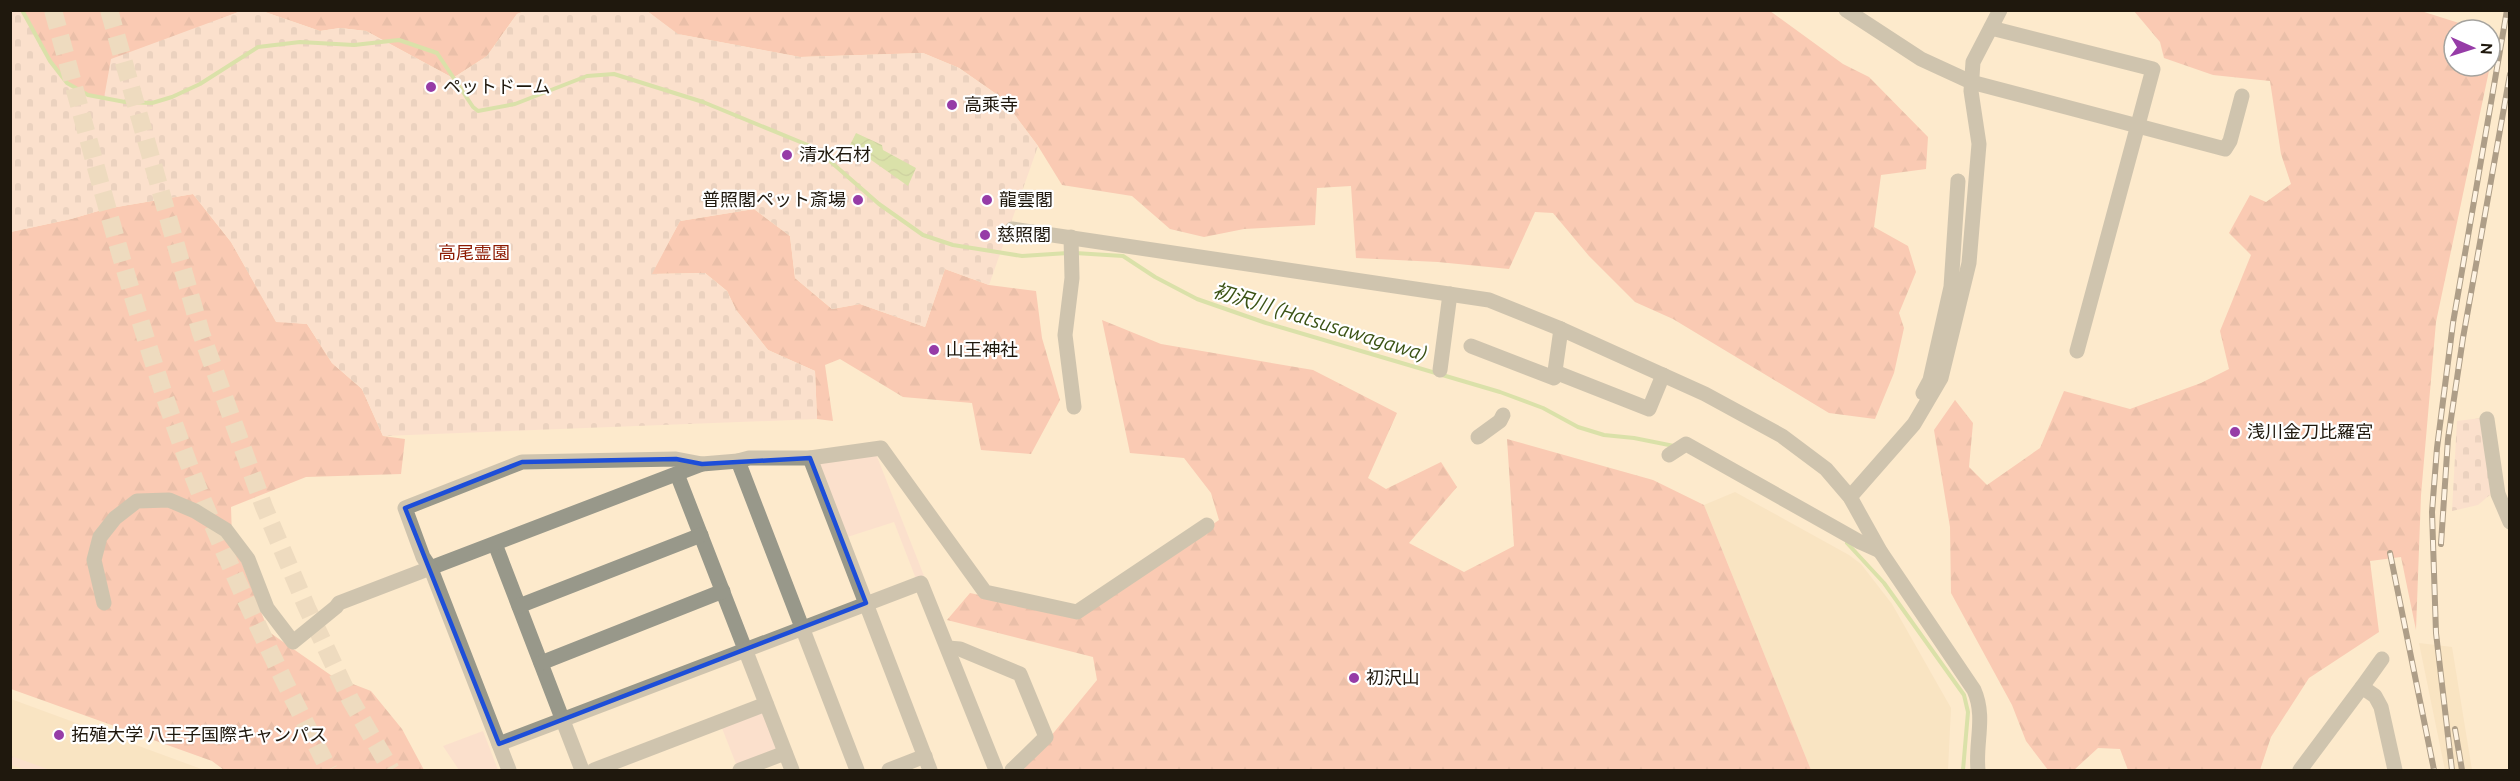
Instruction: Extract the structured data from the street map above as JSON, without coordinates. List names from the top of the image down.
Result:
{
  "water": ["初沢川 (Hatsusawagawa)"],
  "parks": ["高尾霊園"],
  "places": [
    "ペットドーム",
    "高乘寺",
    "清水石材",
    "普照閣ペット斎場",
    "龍雲閣",
    "慈照閣",
    "山王神社",
    "浅川金刀比羅宮",
    "初沢山",
    "拓殖大学 八王子国際キャンパス"
  ],
  "north": "right"
}
